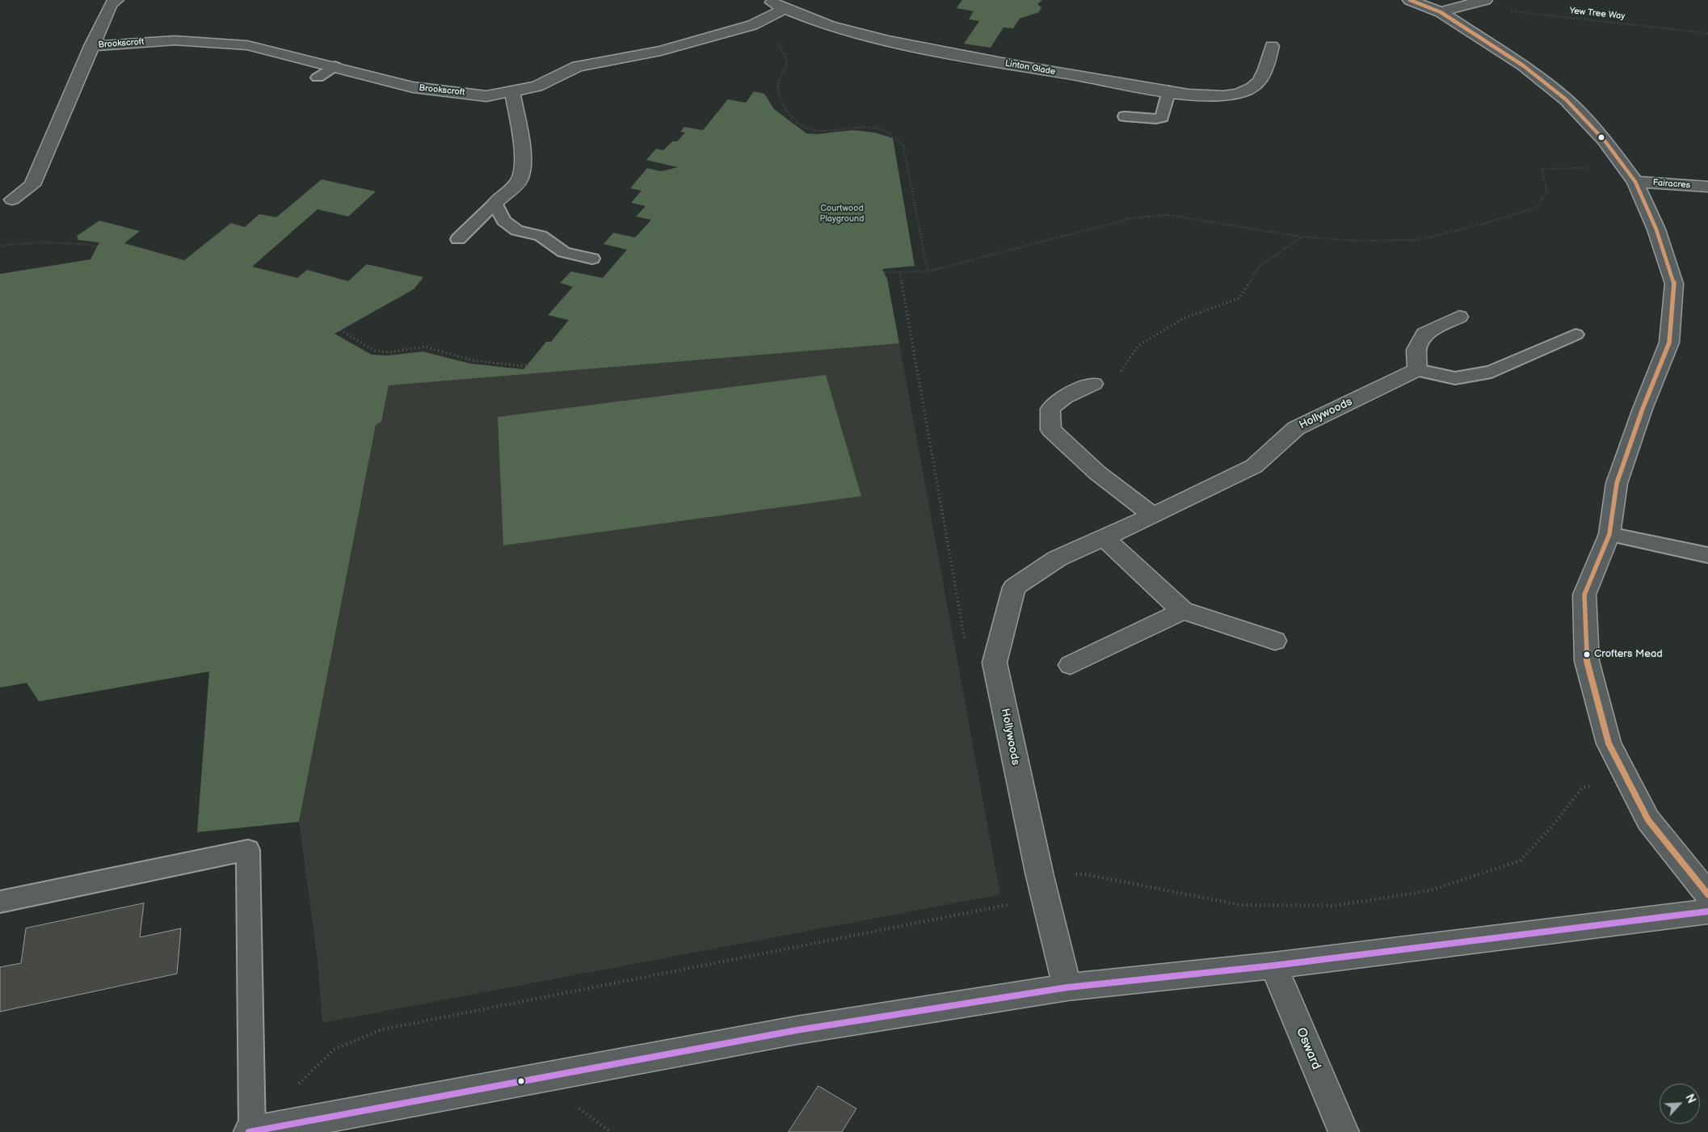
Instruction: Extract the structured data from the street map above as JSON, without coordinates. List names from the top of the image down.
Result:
{
  "streets": {
    "street": [
      "Brookscroft",
      "Linton Glade",
      "Fairacres",
      "Hollywoods",
      "Osward"
    ],
    "path": ["Yew Tree Way"]
  },
  "crossings": [
    ["Brookscroft", "Linton Glade"]
  ],
  "parks": ["Courtwood Playground"],
  "places": ["Crofters Mead"],
  "north": "top right"
}
